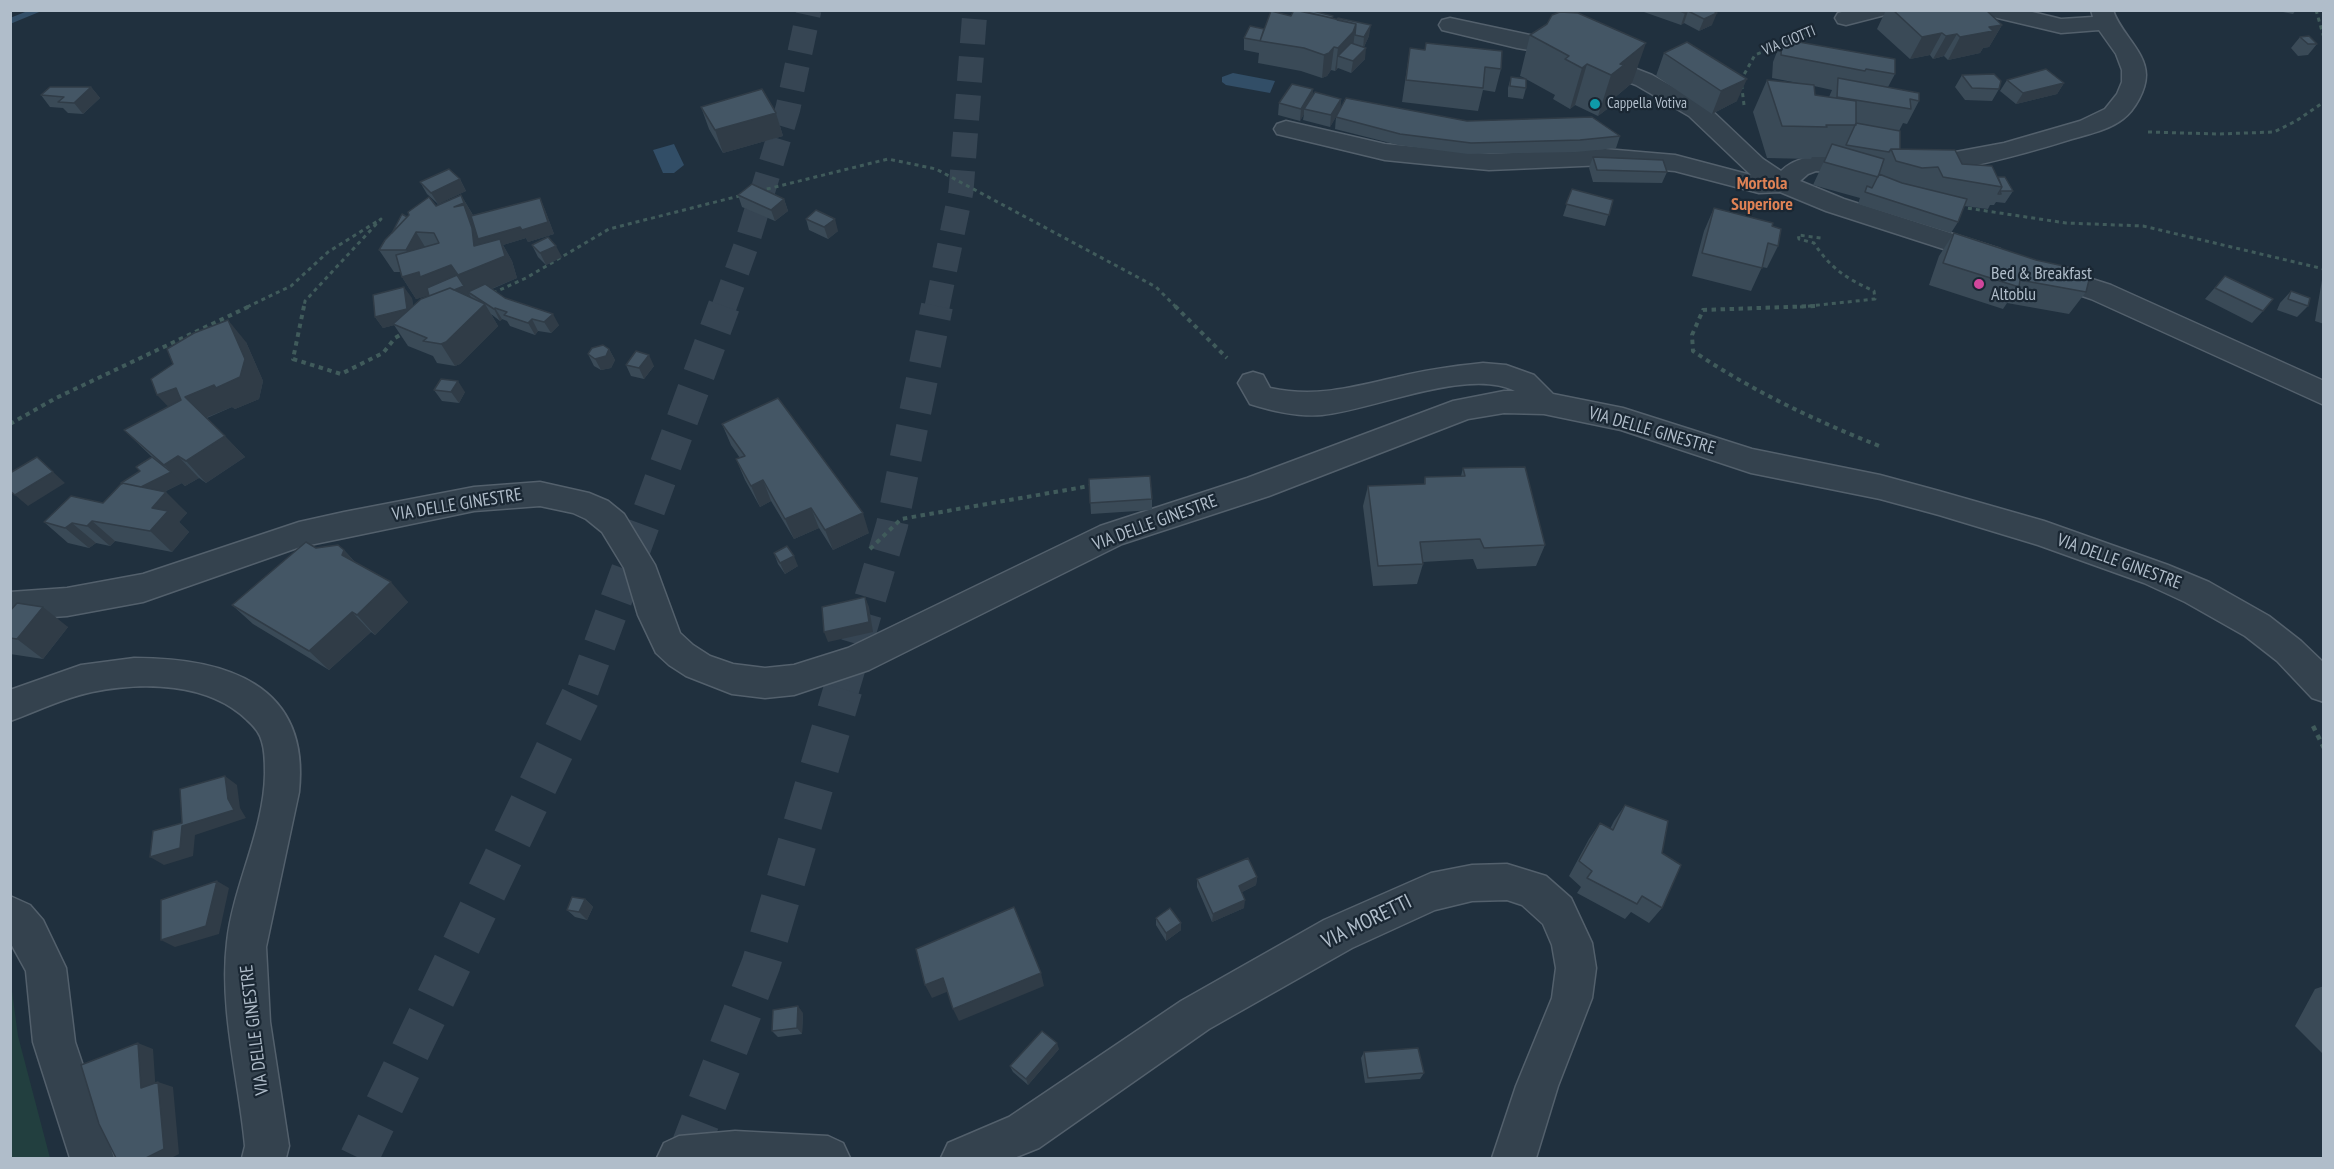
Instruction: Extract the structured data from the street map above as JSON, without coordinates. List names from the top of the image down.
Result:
{
  "streets": {
    "street": ["VIA DELLE GINESTRE", "VIA MORETTI"],
    "path": ["VIA CIOTTI"]
  },
  "districts": ["Mortola Superiore"],
  "places": ["Cappella Votiva", "Bed & Breakfast Altoblu"]
}
